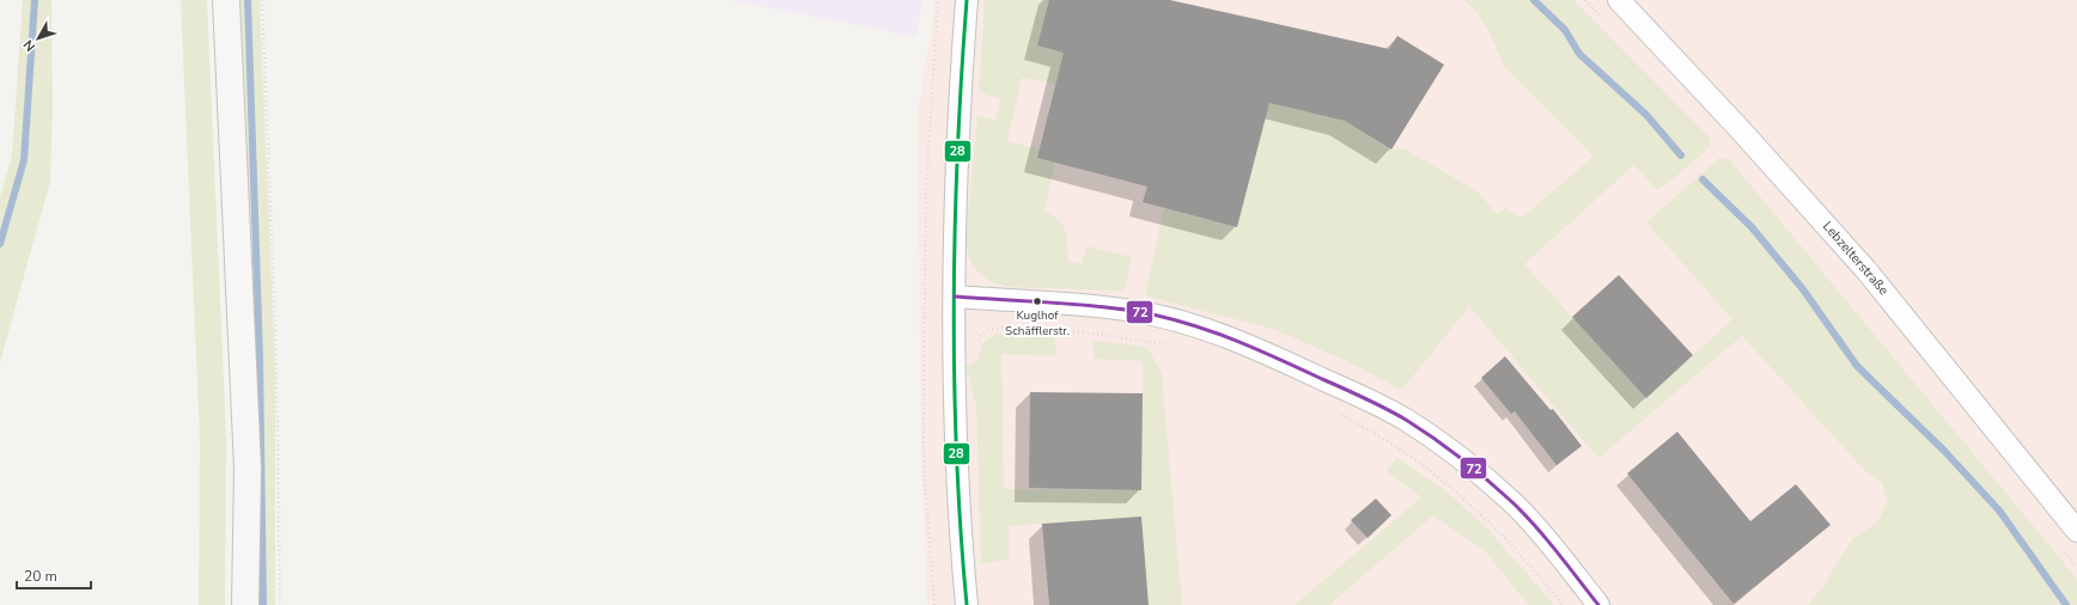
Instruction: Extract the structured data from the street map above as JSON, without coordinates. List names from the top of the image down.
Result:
{
  "streets": {
    "street": ["Lebzelterstraße"]
  },
  "places": ["Kuglhof Schäfflerstr."],
  "lines": ["transit line 28", "transit line 72"],
  "scale_bar": "20 m",
  "north": "bottom left"
}
